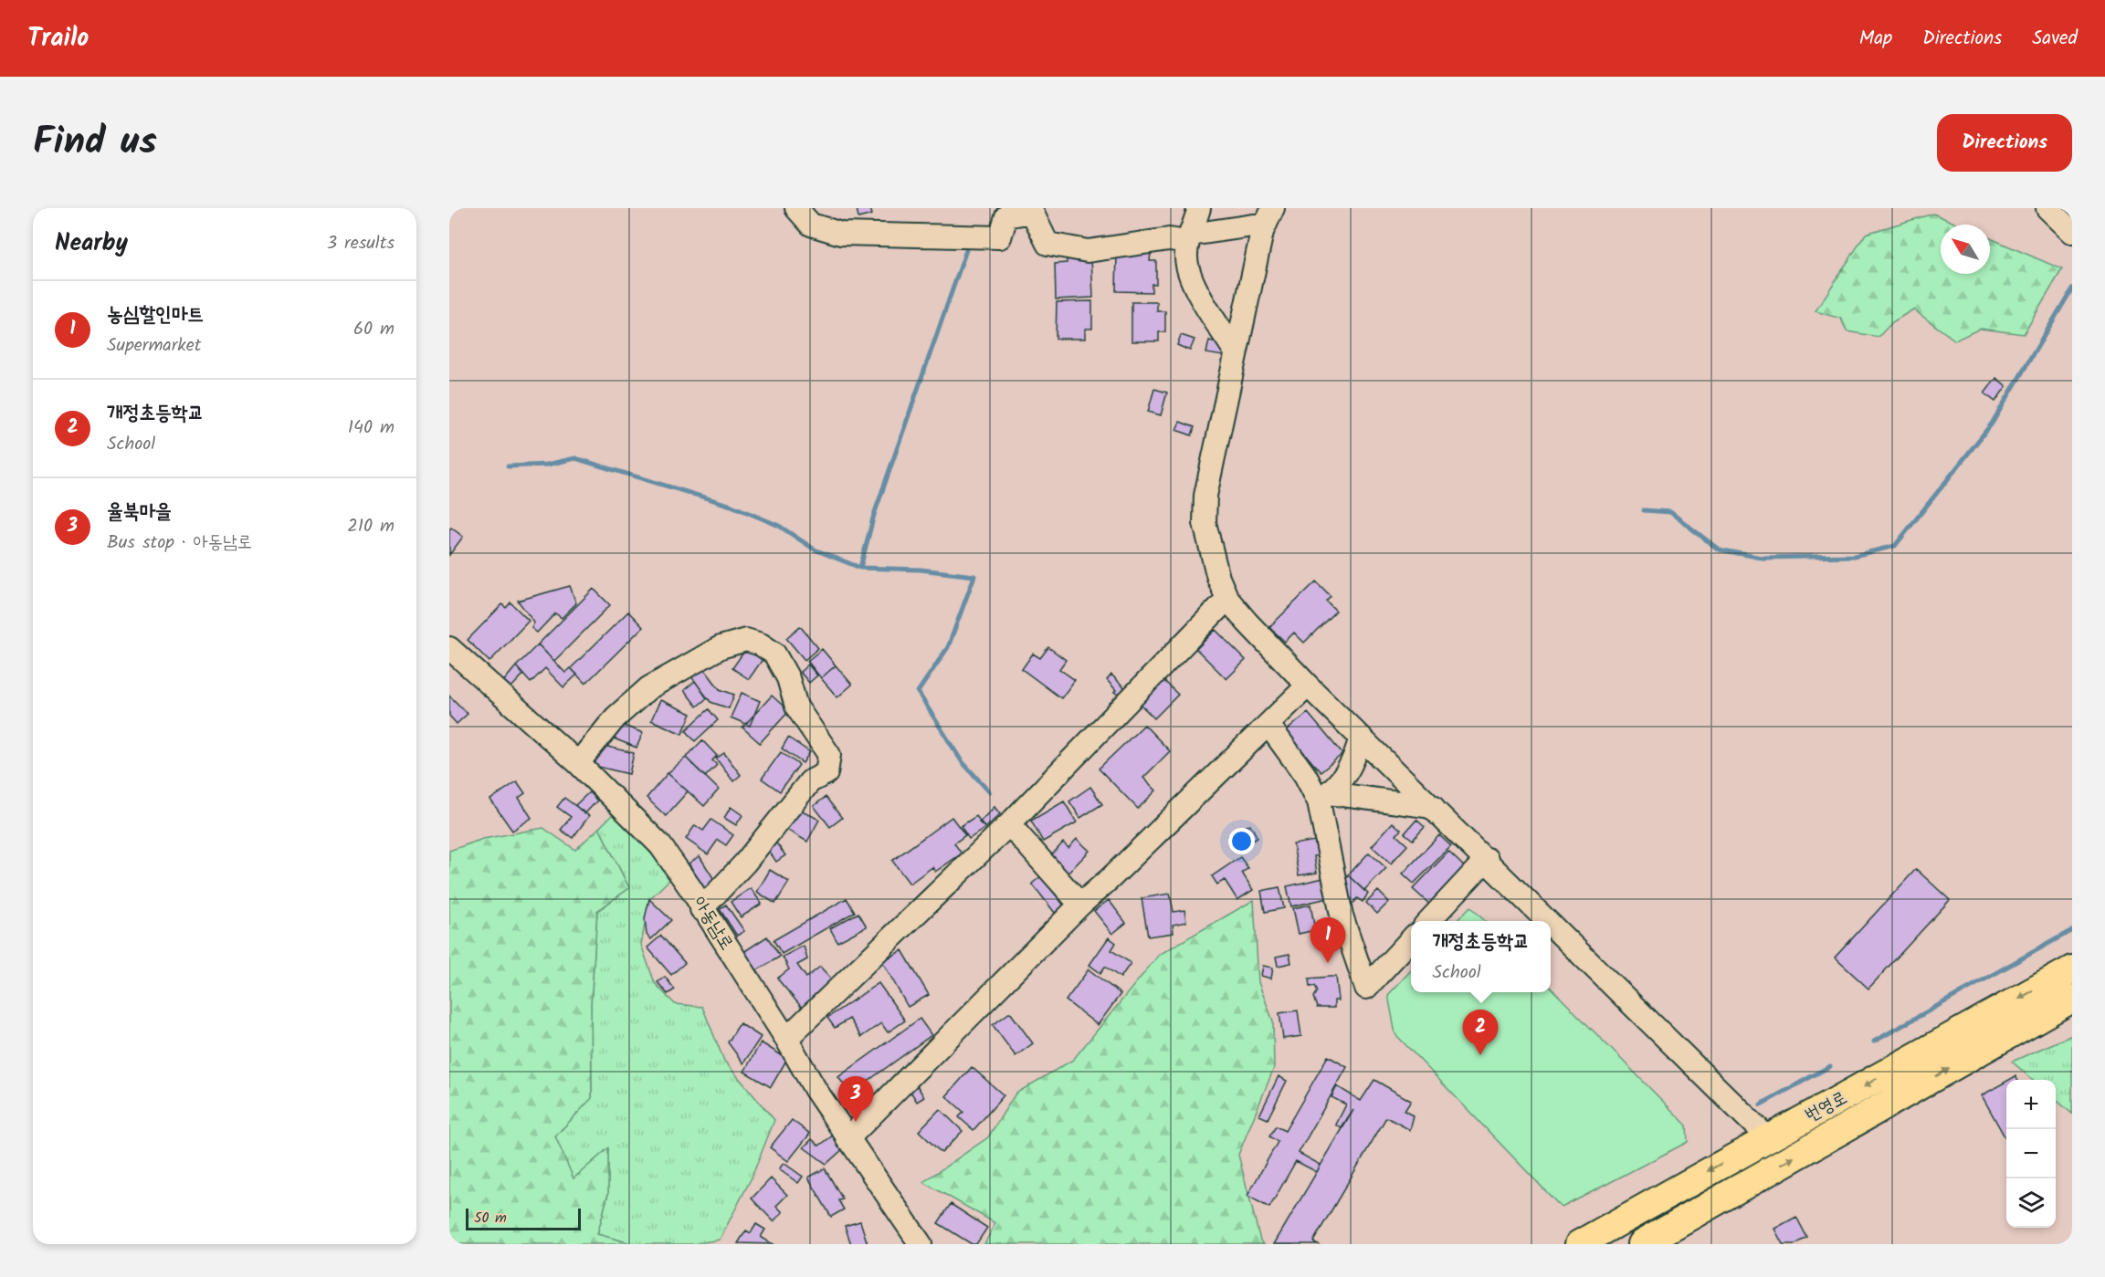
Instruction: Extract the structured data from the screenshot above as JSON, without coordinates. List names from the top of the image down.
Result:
{
  "streets": {
    "main road": ["번영로"],
    "street": ["아동남로"]
  },
  "scale_bar": "50 m",
  "north": "top left",
  "page": {
    "header": "Trailo",
    "nav": ["Map", "Directions", "Saved"],
    "title": "Find us",
    "buttons": "Directions",
    "heading": ["Nearby", "3 results"],
    "list": [
      {
        "mark": "1",
        "name": "농심할인마트",
        "note": "Supermarket",
        "value": "60 m"
      },
      {
        "mark": "2",
        "name": "개정초등학교",
        "note": "School",
        "value": "140 m"
      },
      {
        "mark": "3",
        "name": "율북마을",
        "note": "Bus stop · 아동남로",
        "value": "210 m"
      }
    ],
    "pins": ["1", "2", "3"],
    "popup": ["개정초등학교", "School"],
    "map_buttons": ["+", "−"],
    "scale": "50 m"
  }
}
